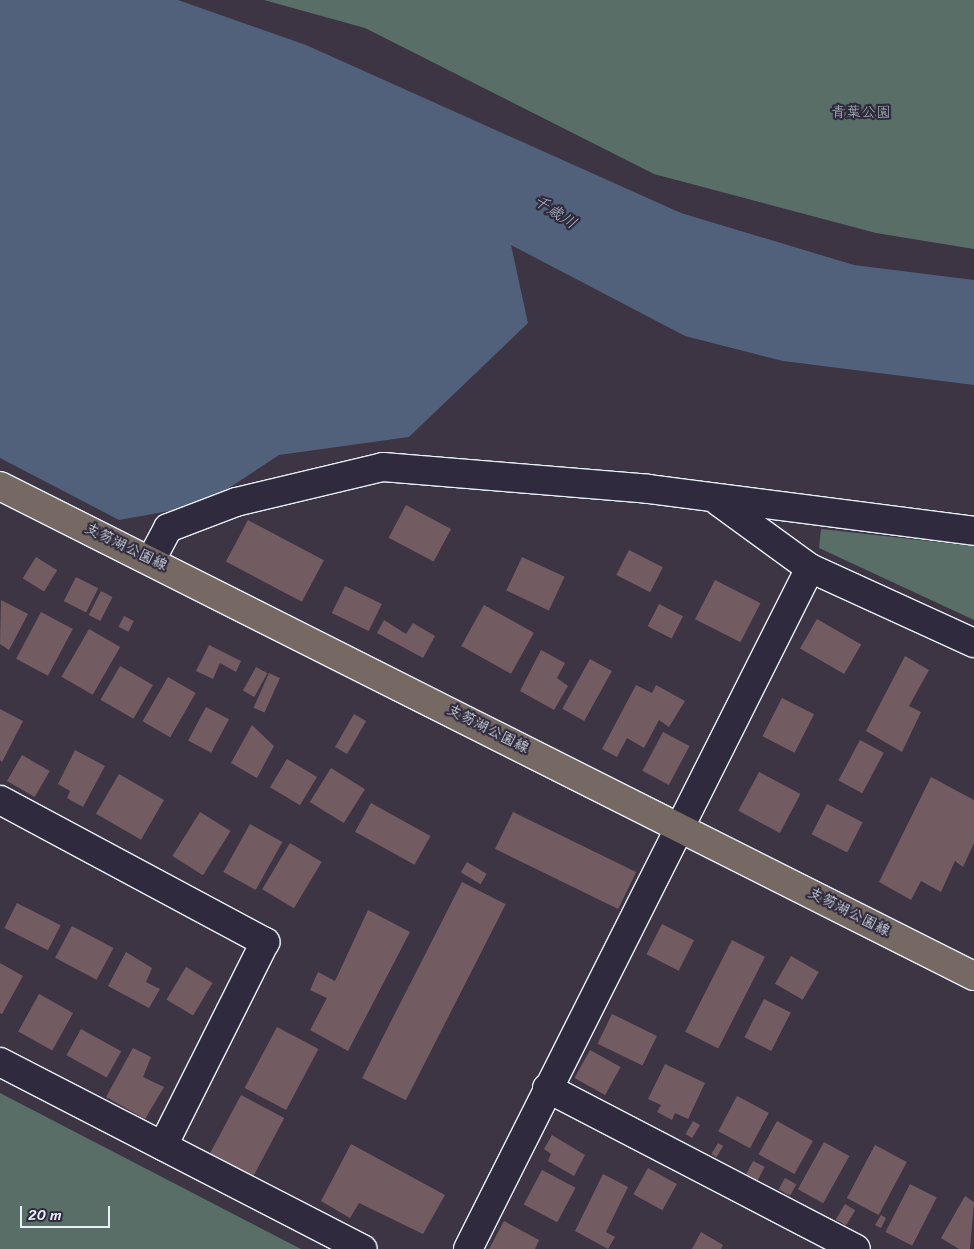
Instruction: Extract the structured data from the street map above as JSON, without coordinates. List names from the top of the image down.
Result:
{
  "streets": {
    "main road": ["支笏湖公園線"]
  },
  "water": ["千歳川"],
  "parks": ["青葉公園"],
  "scale_bar": "20 m"
}
